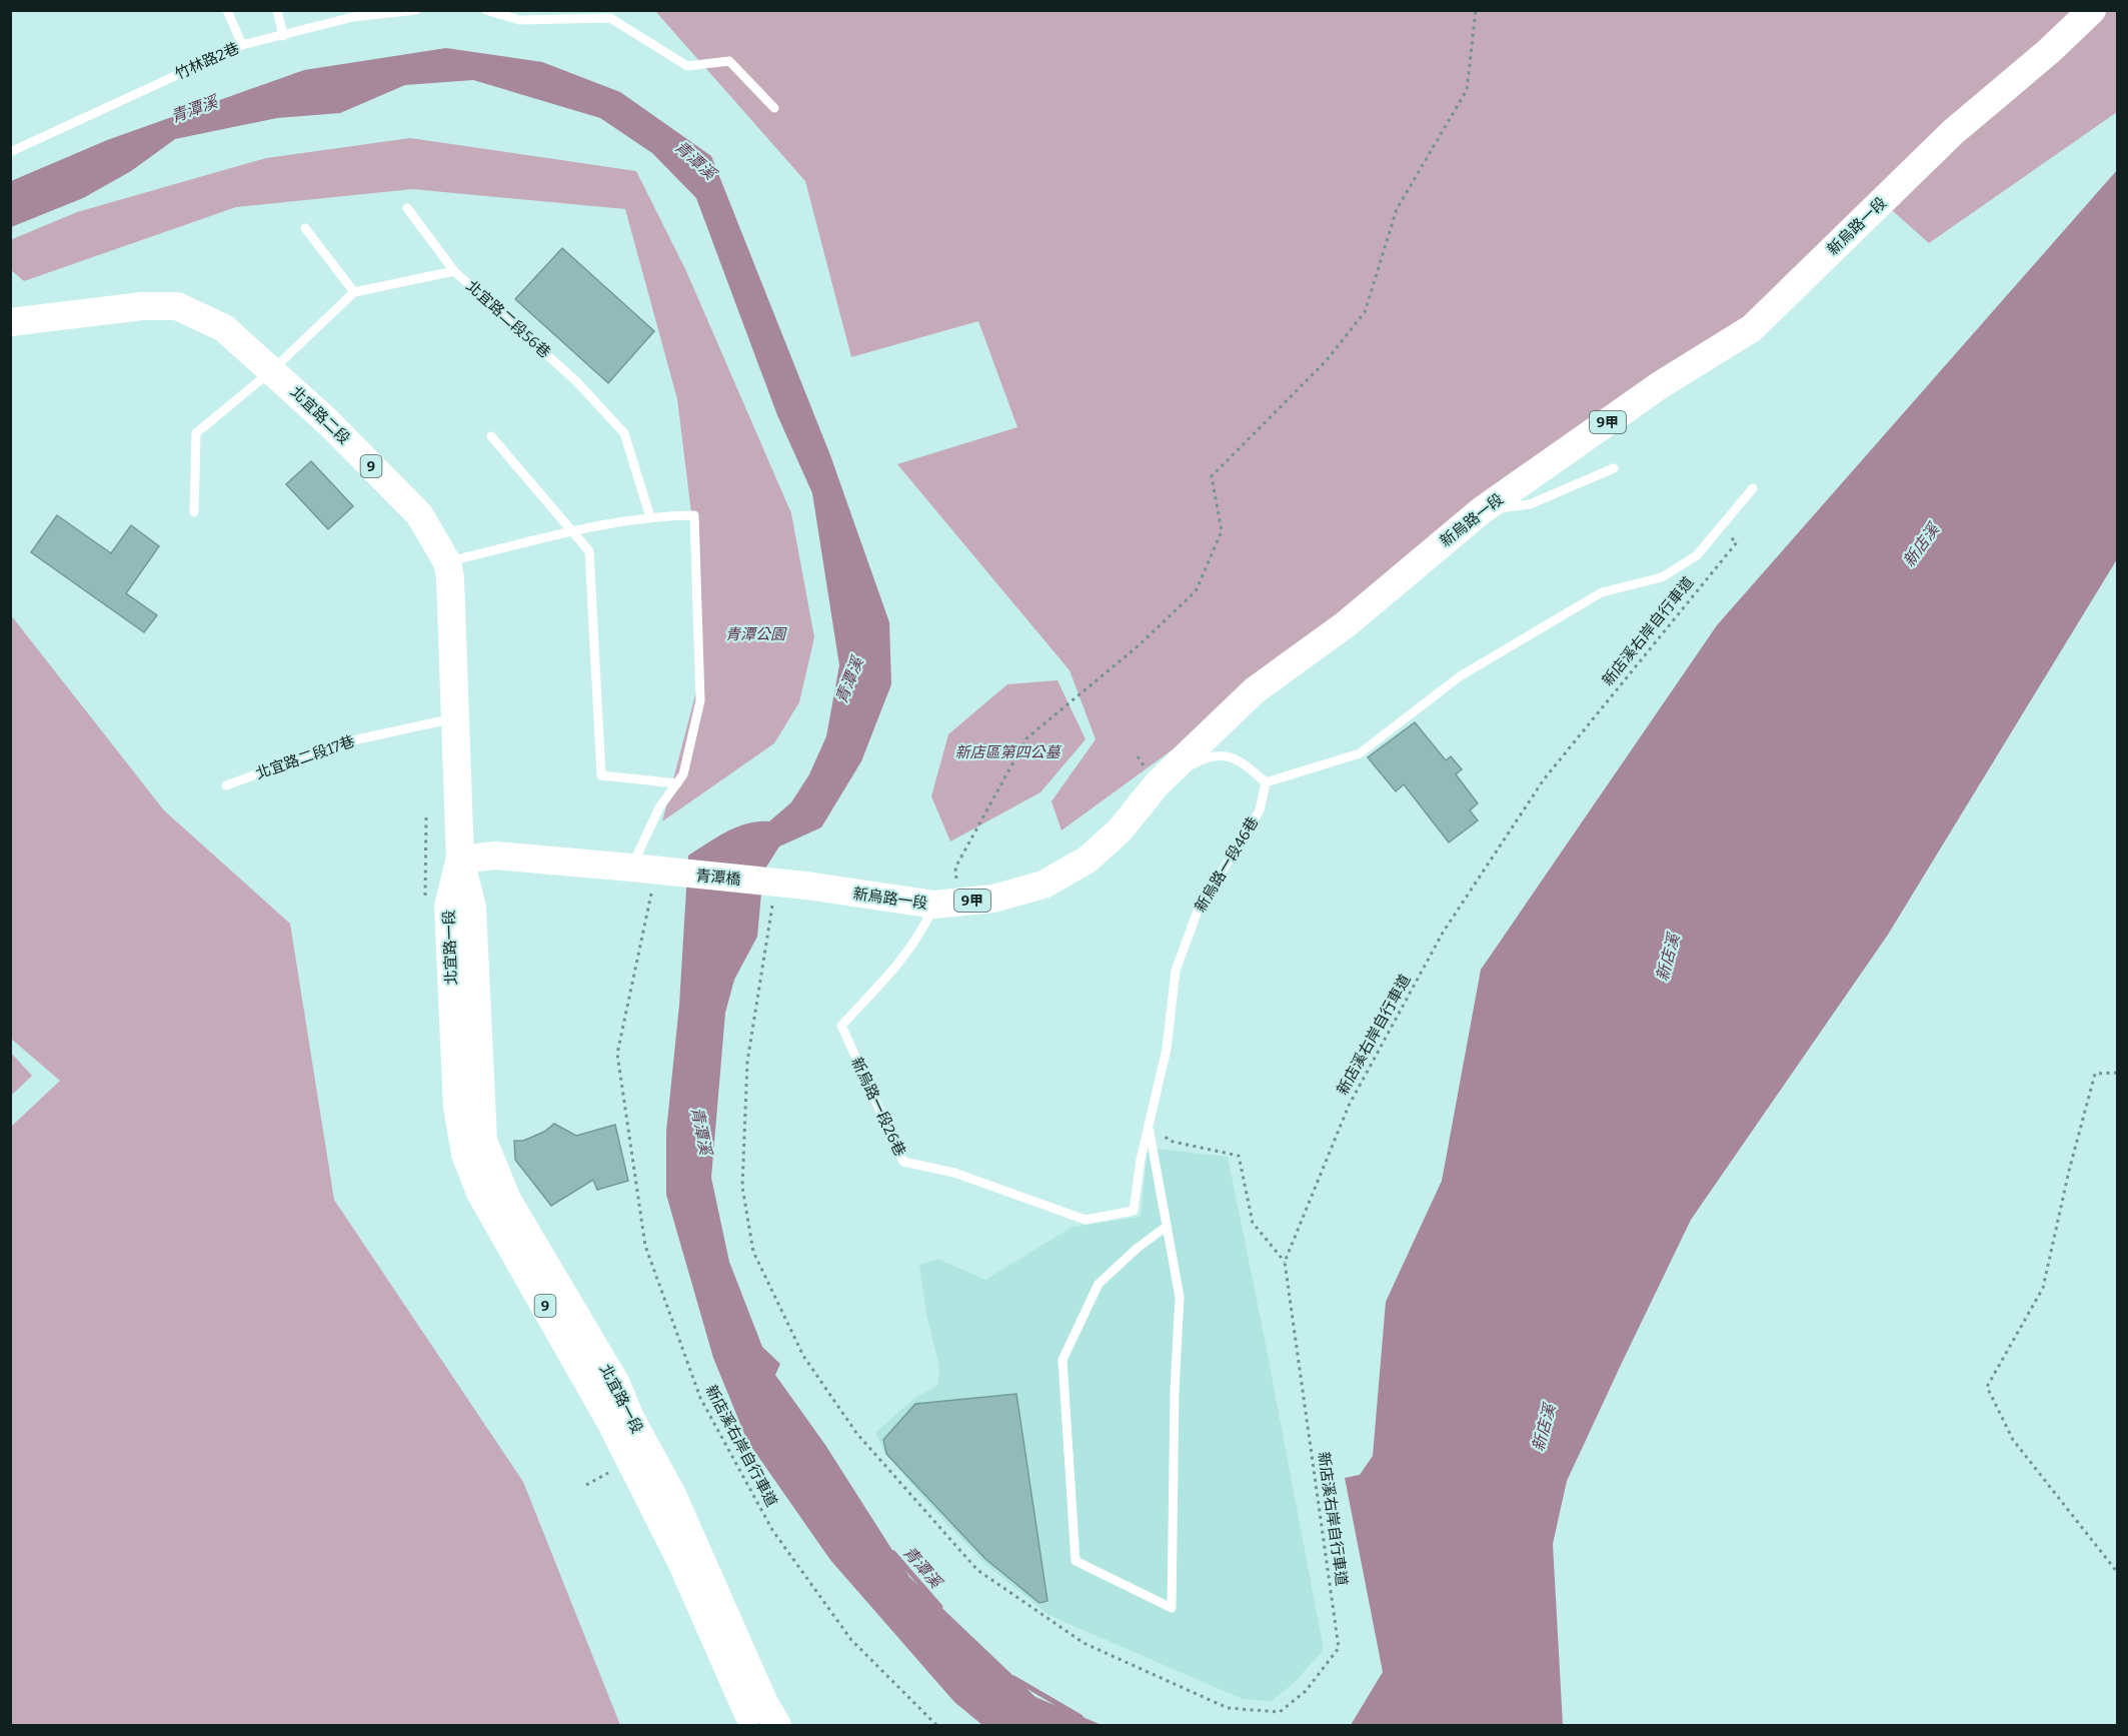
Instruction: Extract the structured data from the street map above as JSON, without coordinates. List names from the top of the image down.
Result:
{
  "streets": {
    "main road": [
      "新烏路一段",
      "北宜路二段",
      "9甲",
      "9",
      "青潭橋",
      "北宜路一段"
    ],
    "lane": [
      "竹林路2巷",
      "北宜路二段56巷",
      "北宜路二段17巷",
      "新烏路一段46巷",
      "新烏路一段26巷"
    ],
    "path": ["新店溪右岸自行車道"]
  },
  "crossings": [
    ["新烏路一段", "青潭橋"],
    ["新烏路一段", "新烏路一段26巷"],
    ["北宜路二段", "9甲"],
    ["北宜路二段", "北宜路二段17巷"],
    ["北宜路二段", "北宜路一段"],
    ["9甲", "新店溪右岸自行車道"],
    ["9甲", "青潭橋"],
    ["9甲", "北宜路一段"],
    ["新店溪右岸自行車道", "青潭橋"],
    ["新烏路一段46巷", "新烏路一段26巷"]
  ],
  "water": ["青潭溪", "新店溪"],
  "parks": ["青潭公園", "新店區第四公墓"]
}
